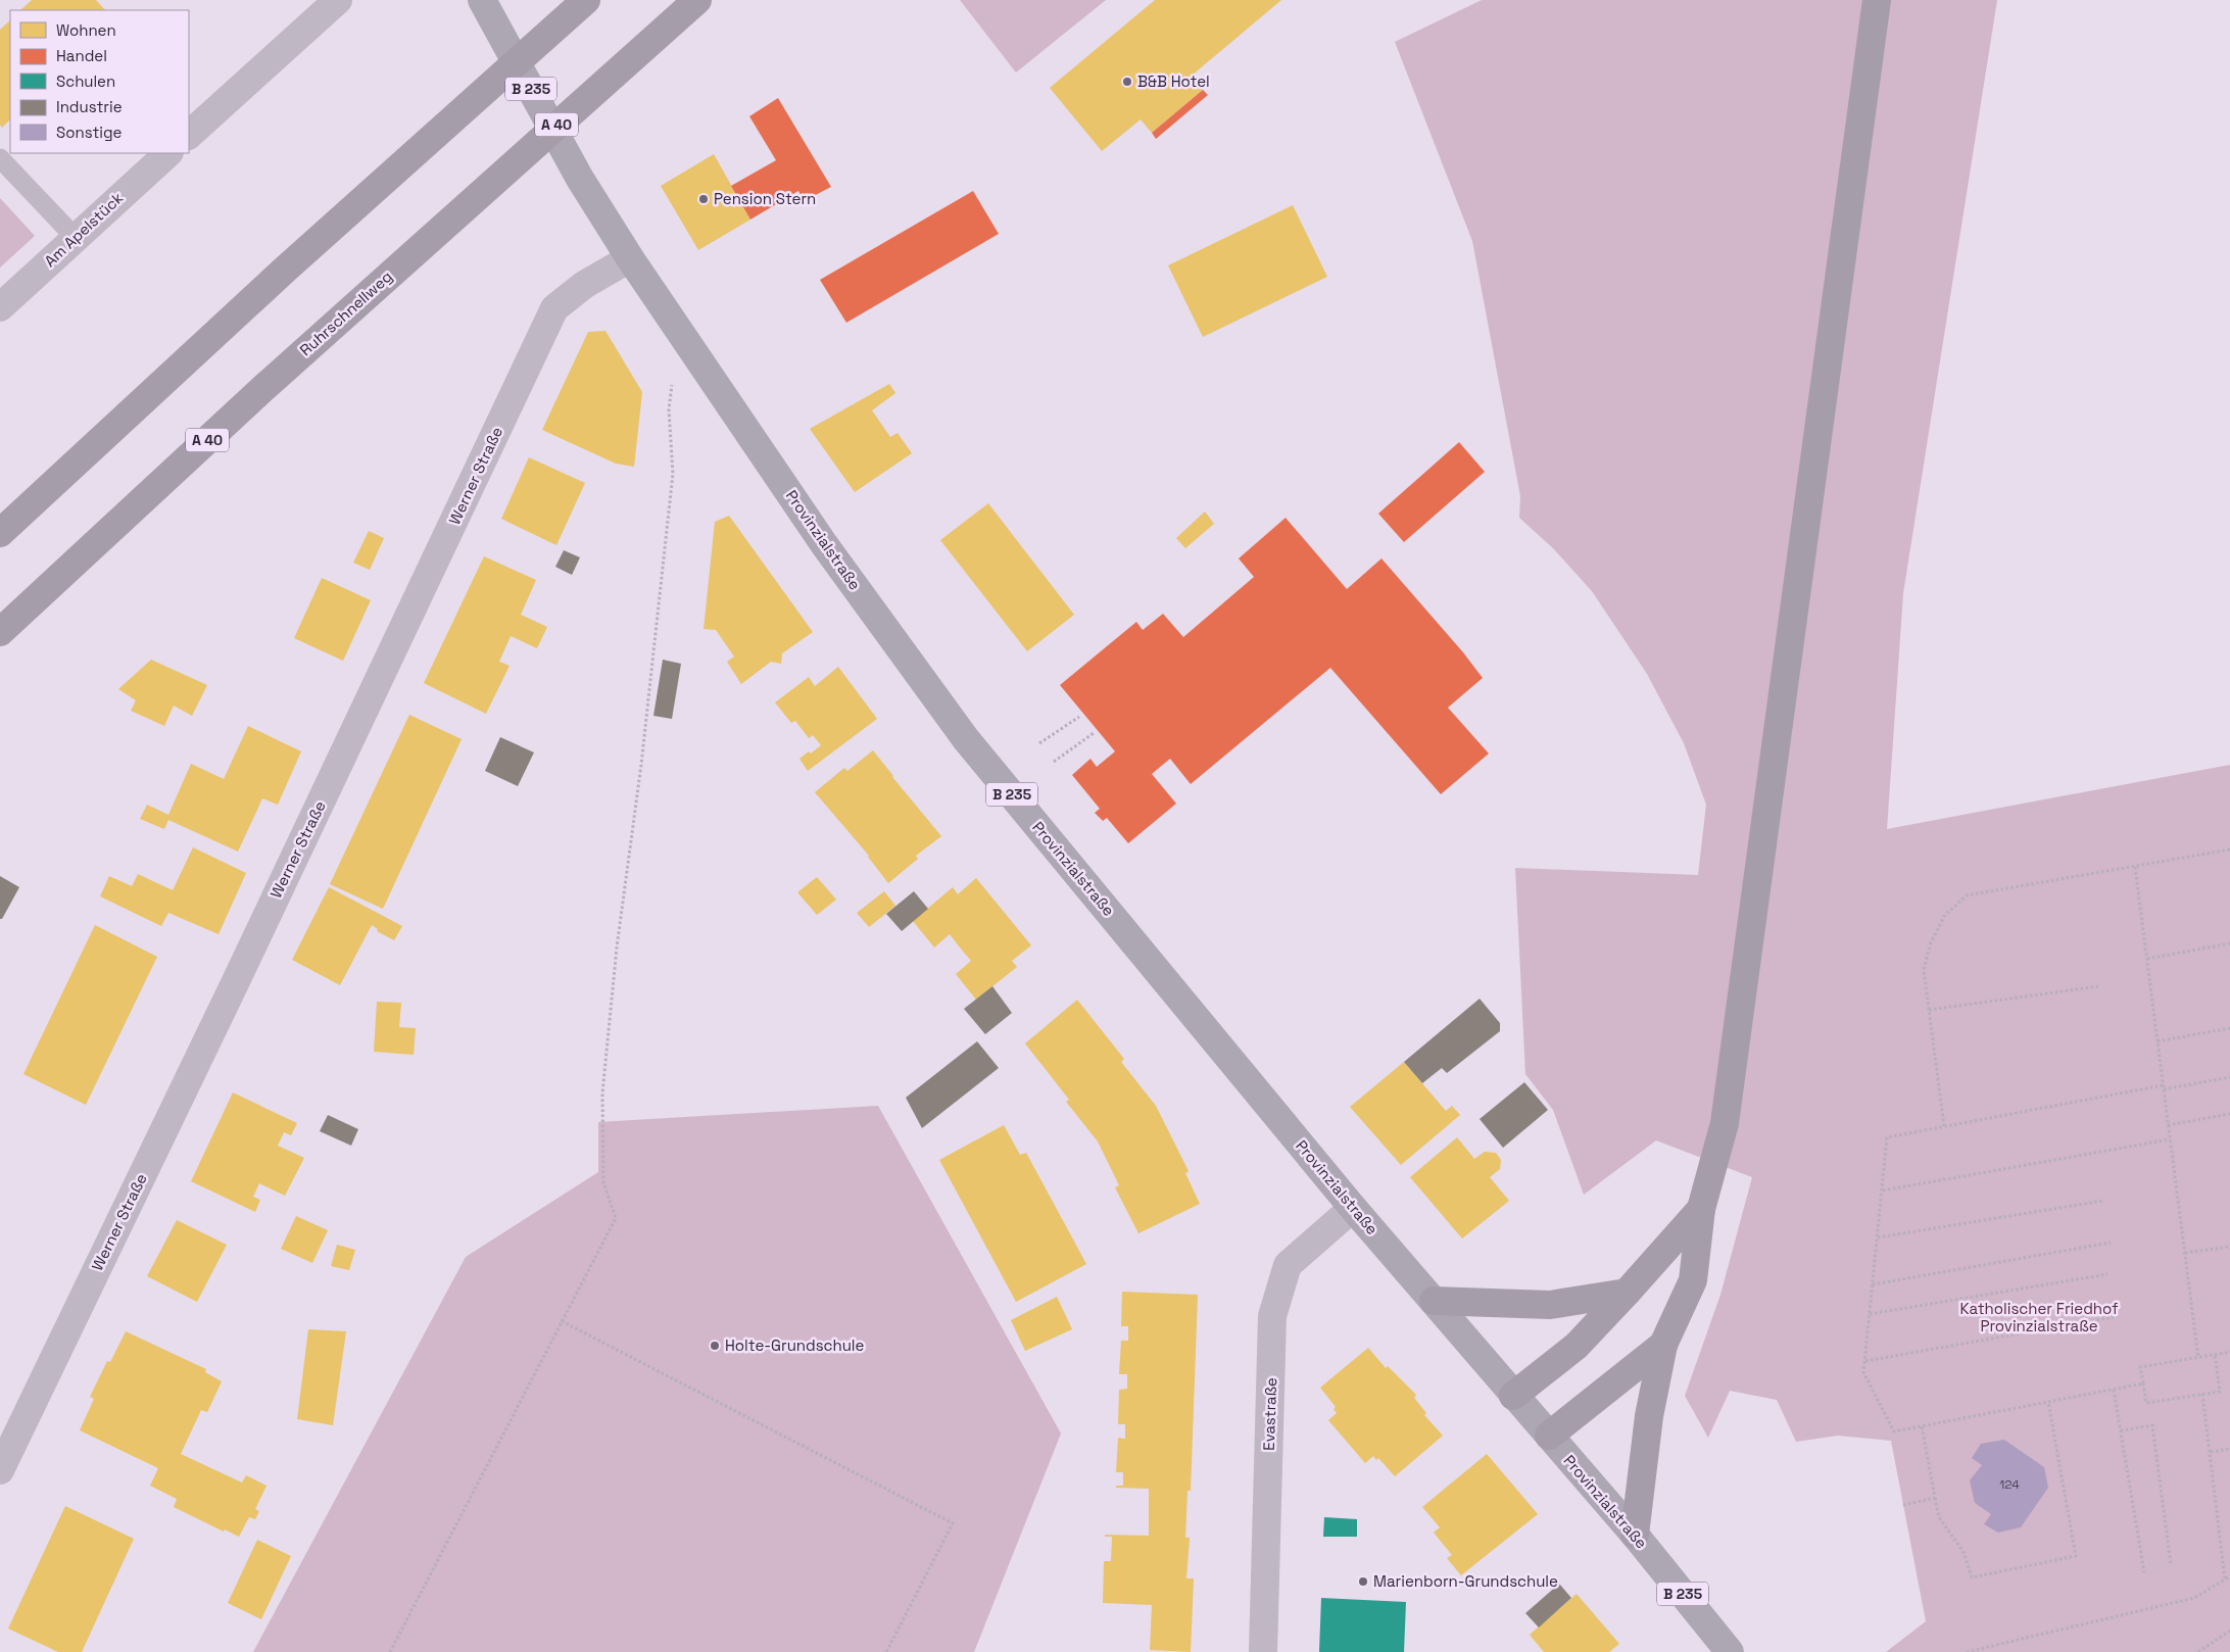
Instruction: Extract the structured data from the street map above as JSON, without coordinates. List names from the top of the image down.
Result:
{
  "streets": {
    "highway": ["A 40", "Ruhrschnellweg"],
    "main road": ["B 235", "Provinzialstraße"],
    "street": ["Am Apelstück", "Werner Straße", "Evastraße"]
  },
  "crossings": [
    ["Werner Straße", "Provinzialstraße"],
    ["Provinzialstraße", "Evastraße"]
  ],
  "parks": ["Katholischer Friedhof Provinzialstraße"],
  "places": [
    "B&B Hotel",
    "Pension Stern",
    "Holte-Grundschule",
    "Marienborn-Grundschule"
  ],
  "house_numbers": ["124"],
  "legend": [
    "Wohnen",
    "Handel",
    "Schulen",
    "Industrie",
    "Sonstige"
  ]
}
